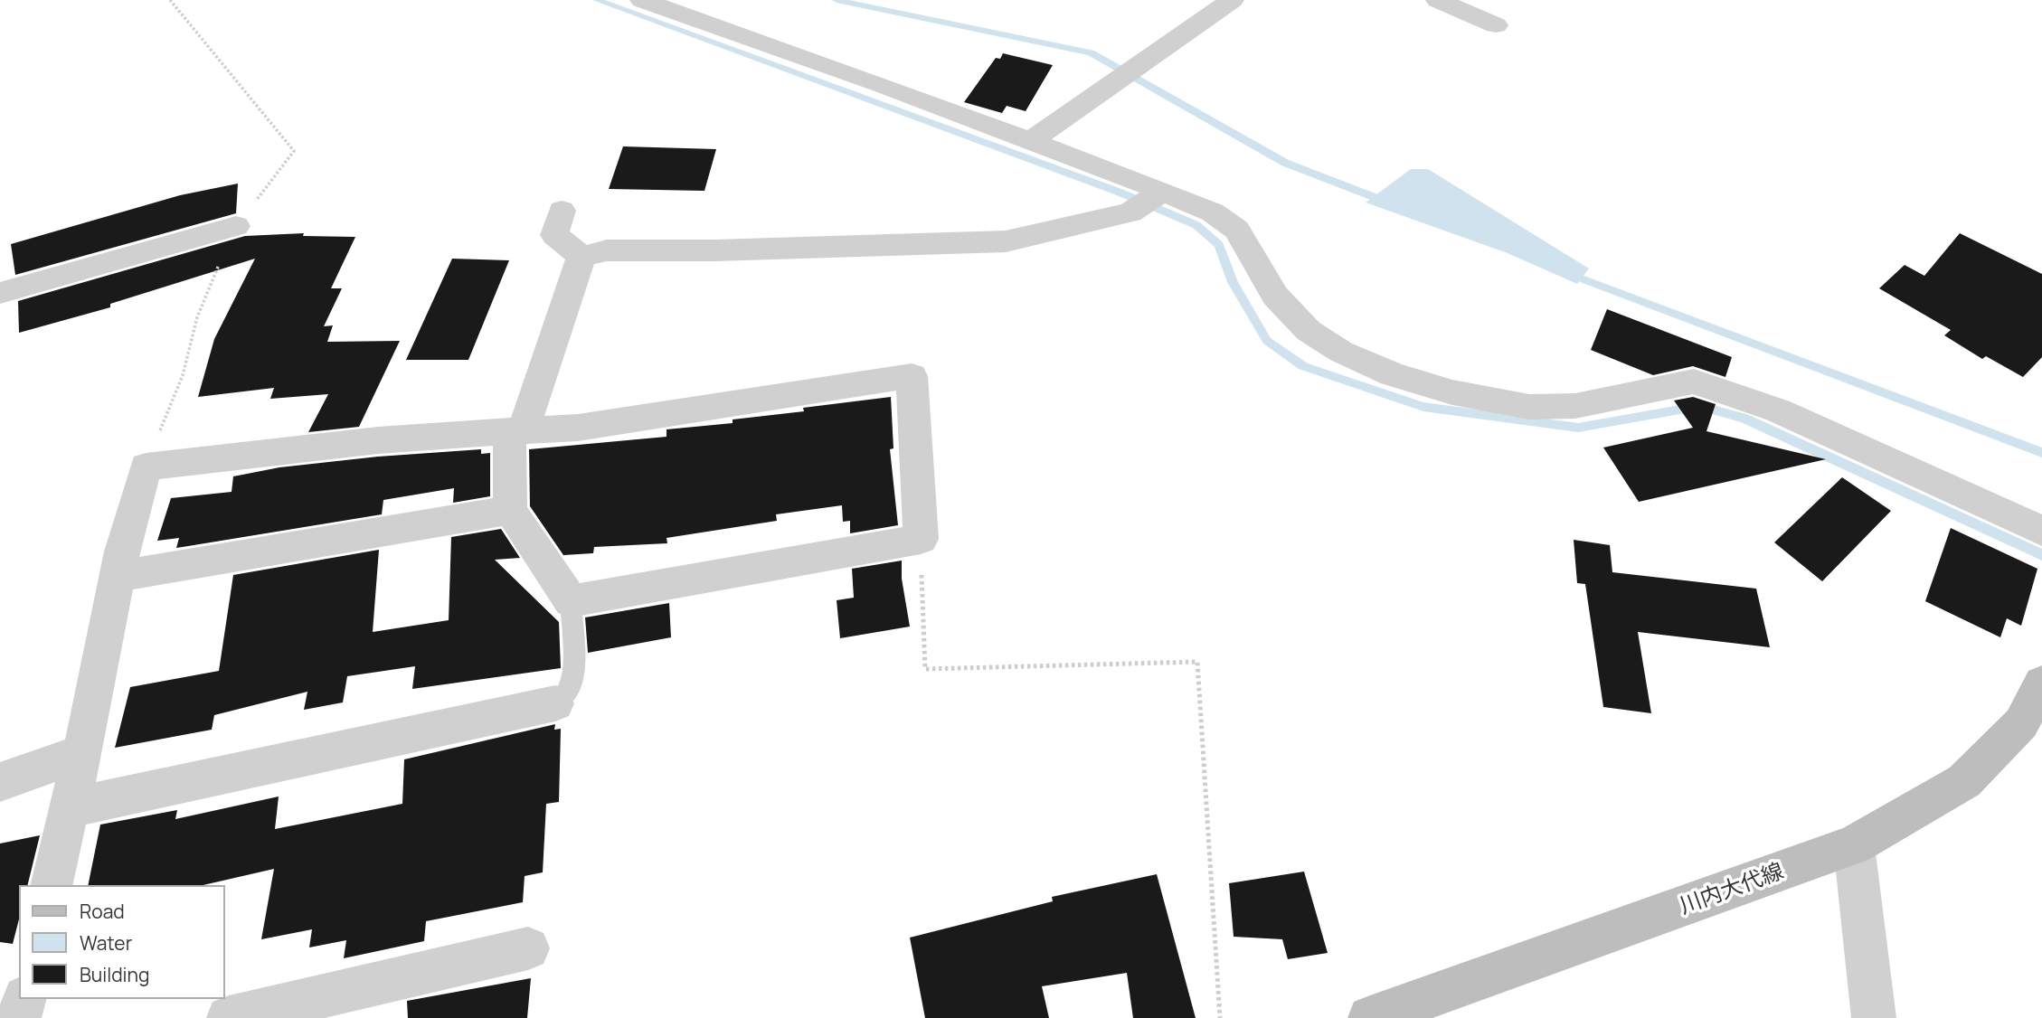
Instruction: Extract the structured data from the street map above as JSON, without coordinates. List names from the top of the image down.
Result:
{
  "streets": {
    "main road": ["川内大代線"]
  },
  "legend": ["Road", "Water", "Building"]
}
